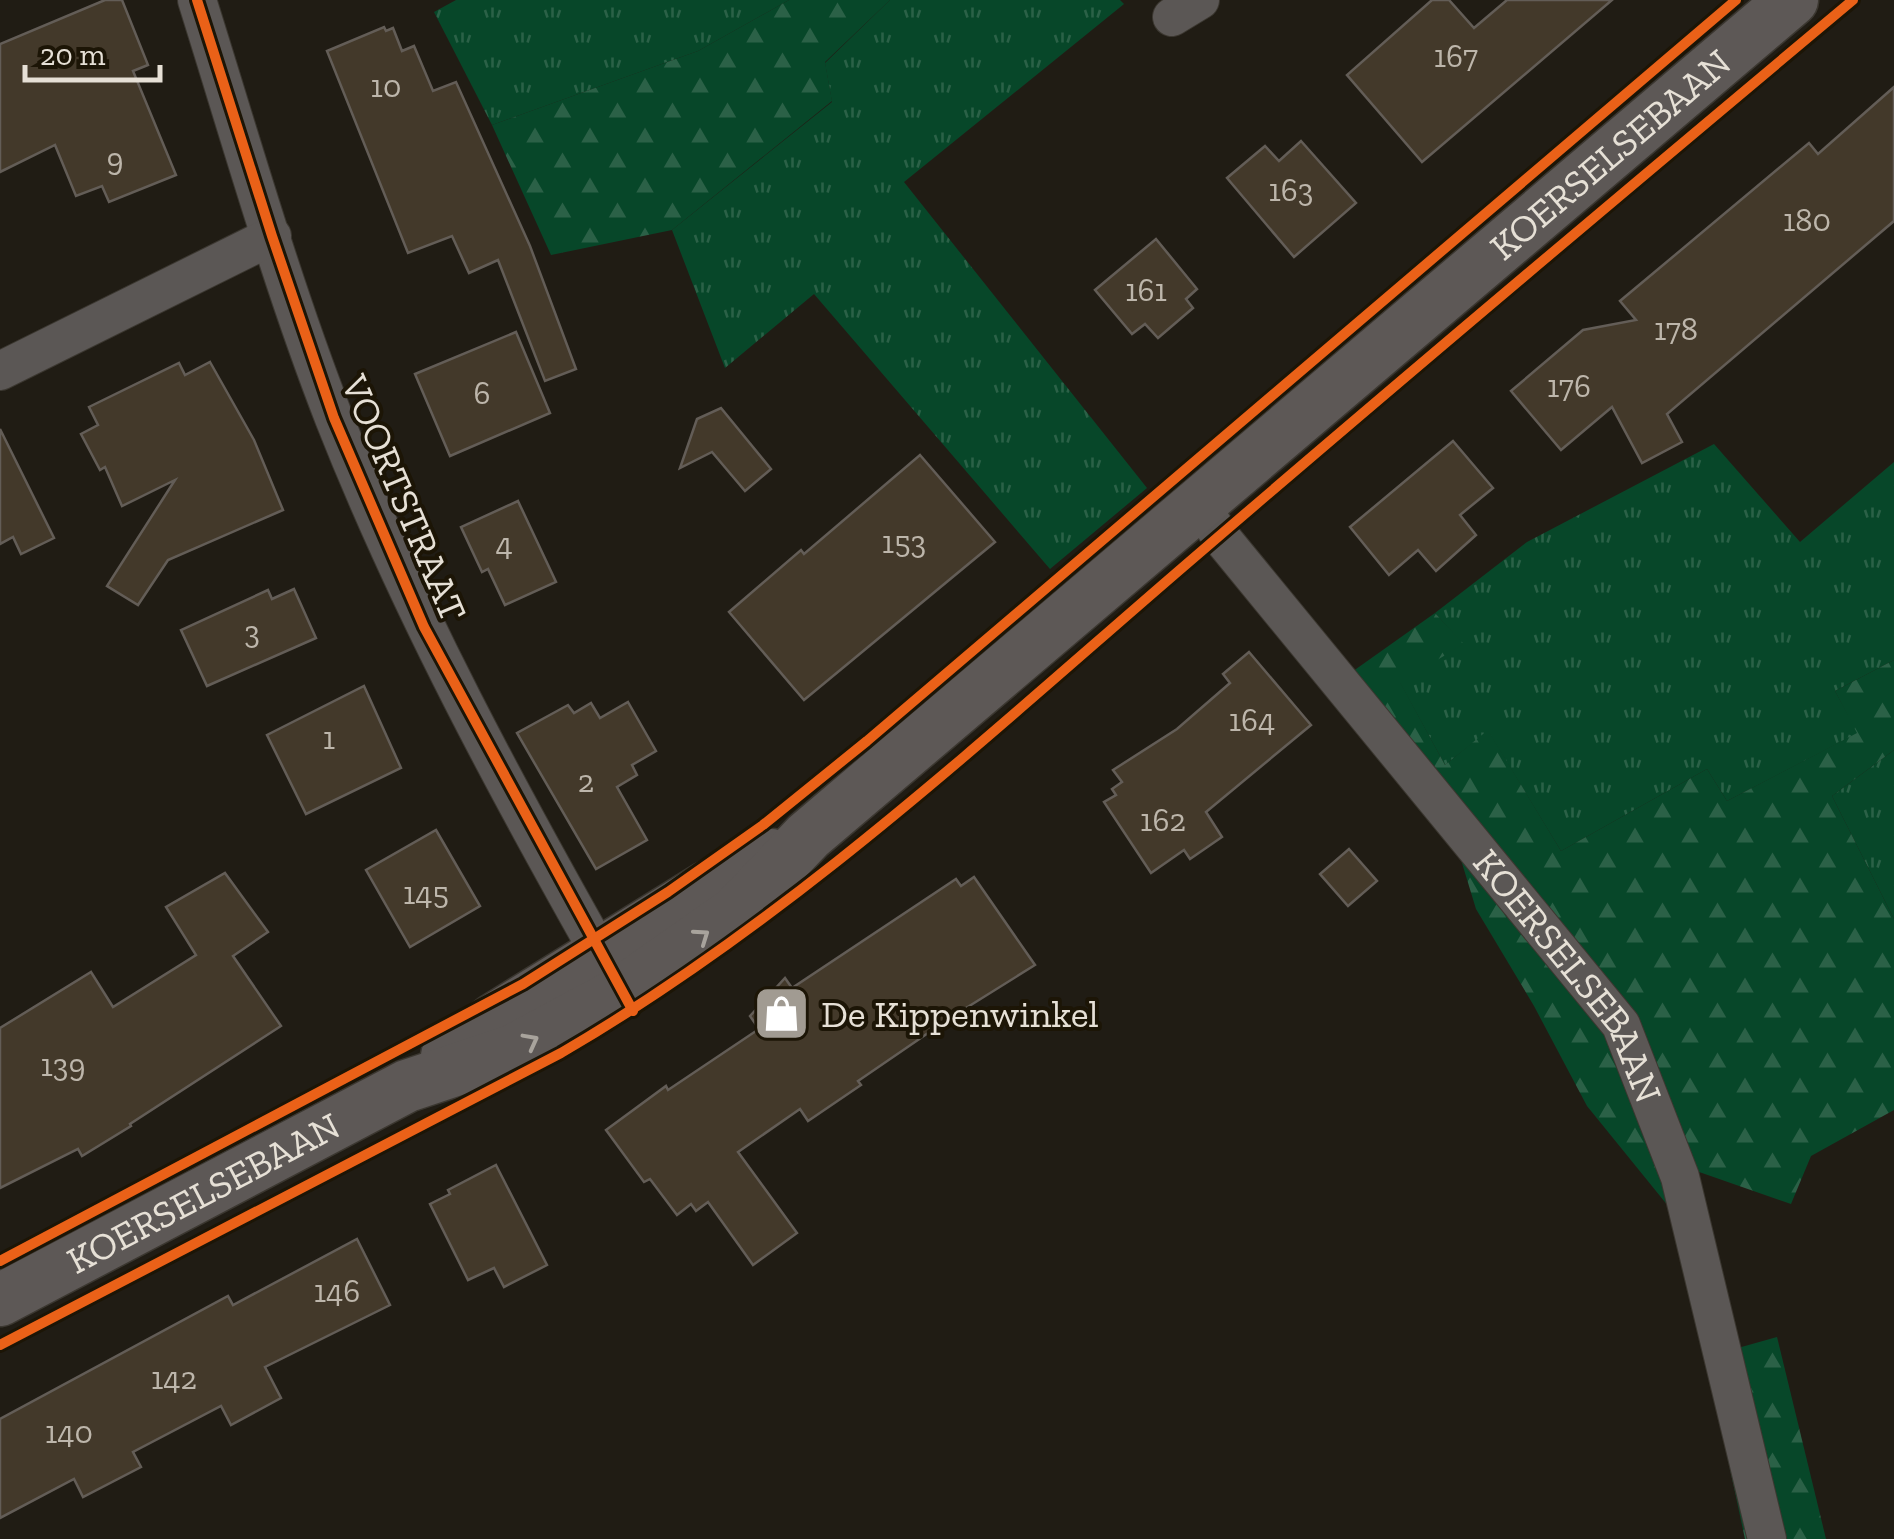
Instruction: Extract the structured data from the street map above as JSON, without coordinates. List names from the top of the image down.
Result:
{
  "streets": {
    "street": ["KOERSELSEBAAN", "VOORTSTRAAT"]
  },
  "crossings": [
    ["KOERSELSEBAAN", "VOORTSTRAAT"]
  ],
  "places": {
    "shop": ["De Kippenwinkel"]
  },
  "house_numbers": [
    "167",
    "10",
    "9",
    "163",
    "180",
    "161",
    "178",
    "176",
    "6",
    "153",
    "4",
    "3",
    "164",
    "1",
    "2",
    "162",
    "145",
    "139",
    "146",
    "142",
    "140"
  ],
  "scale_bar": "20 m"
}
